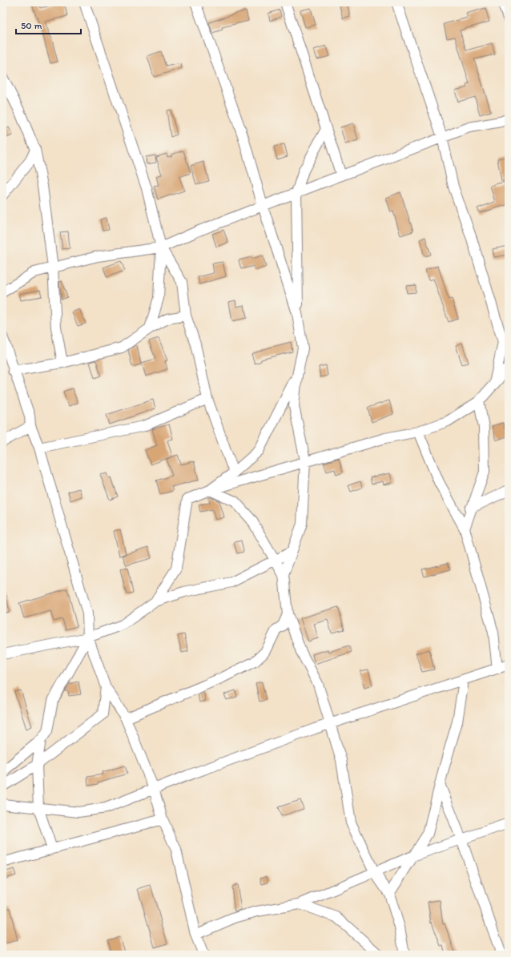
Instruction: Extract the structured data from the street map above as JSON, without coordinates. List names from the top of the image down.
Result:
{
  "scale_bar": "50 m"
}
